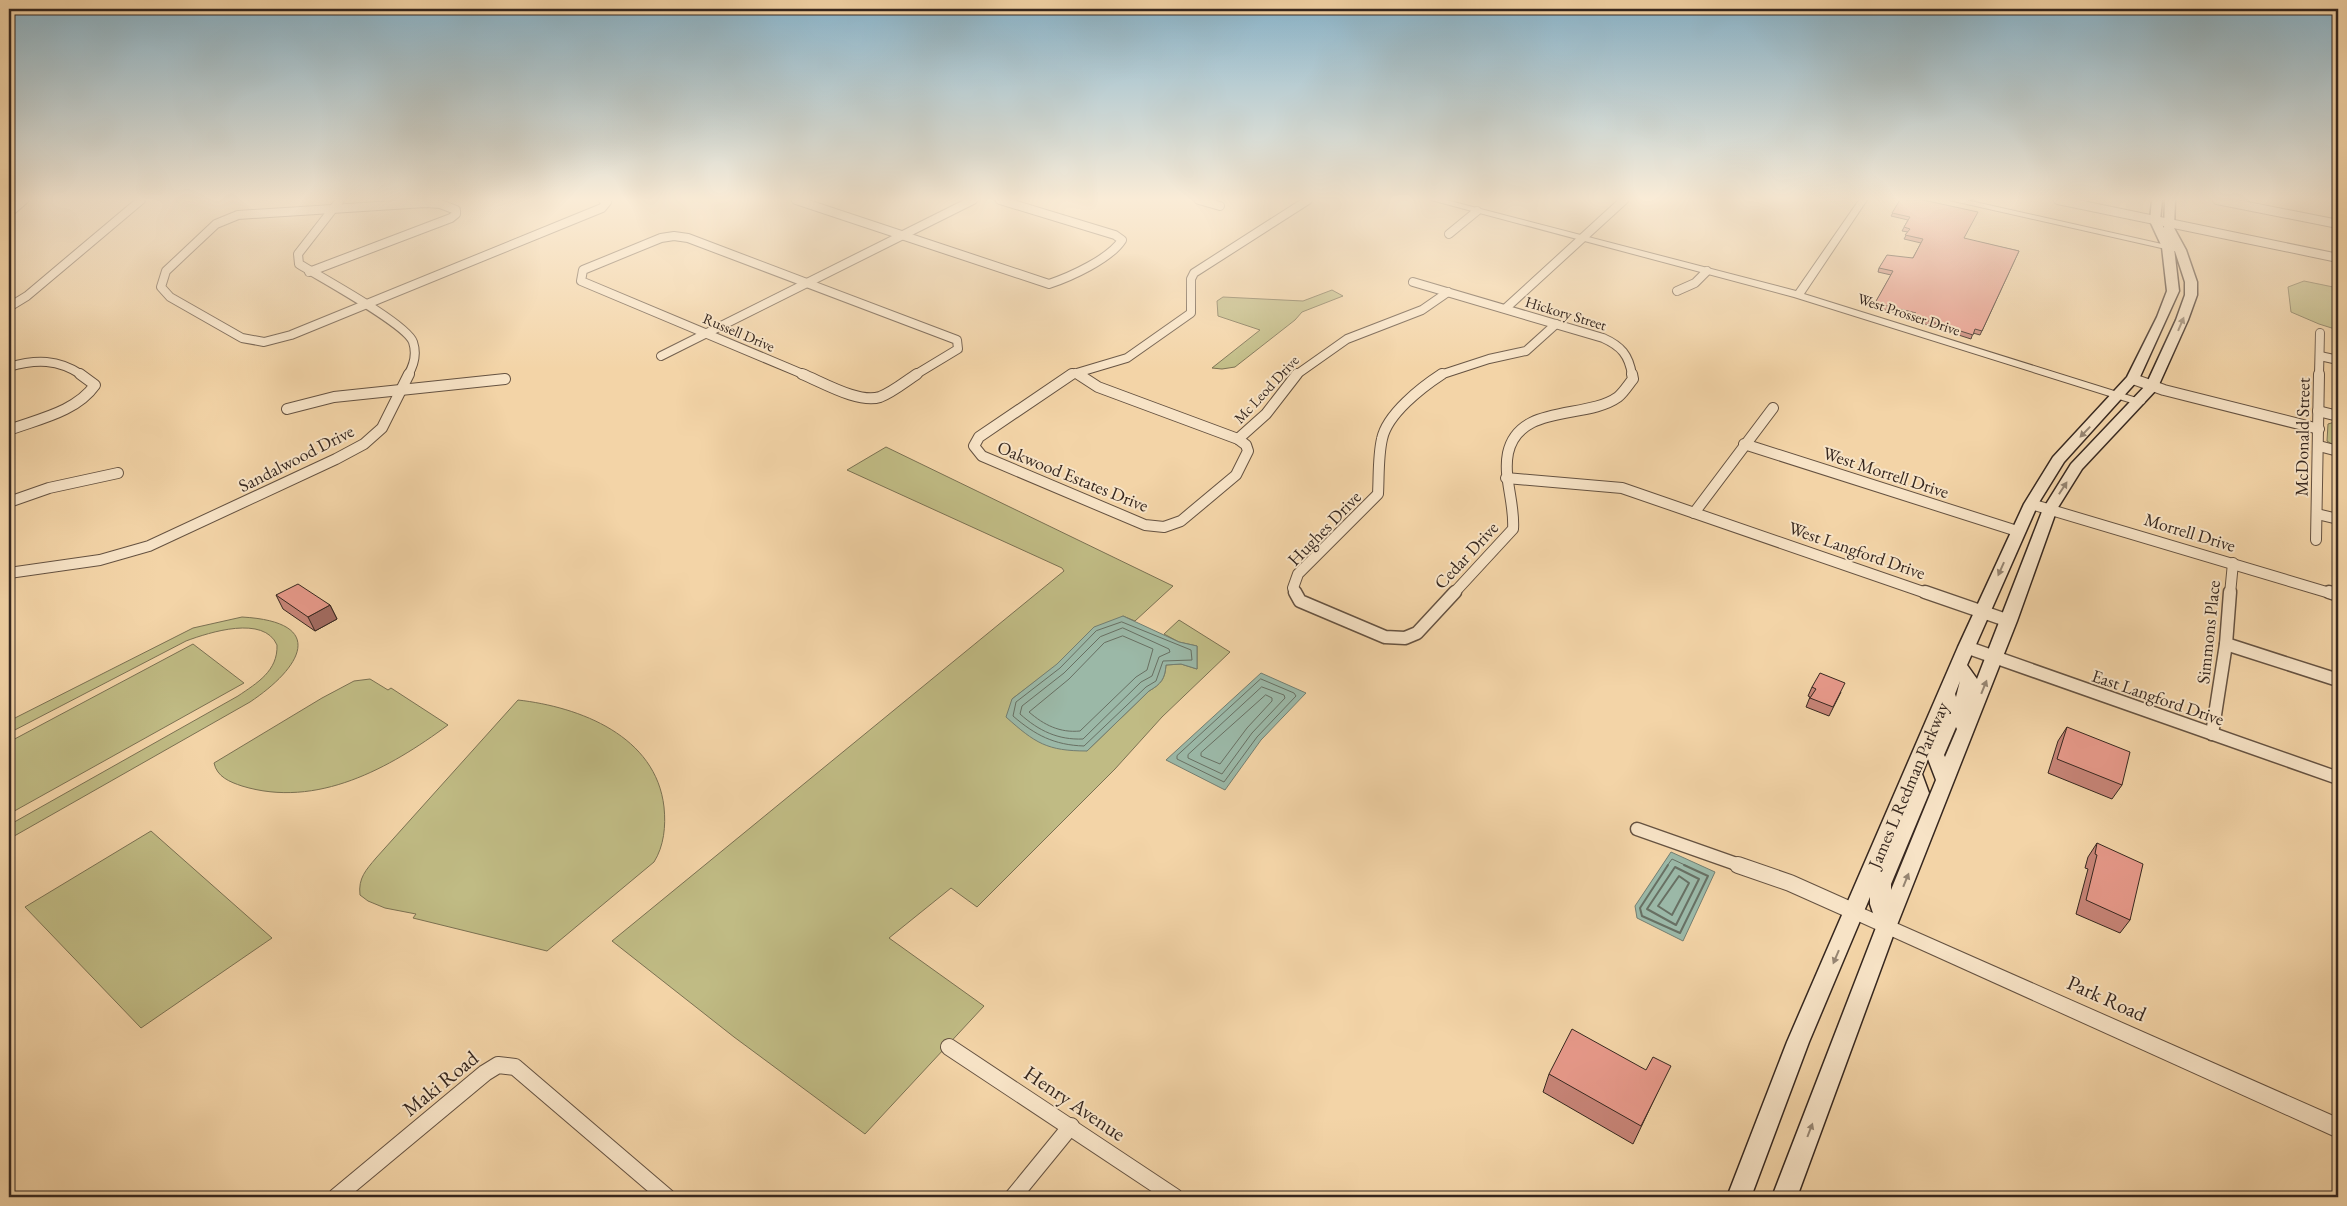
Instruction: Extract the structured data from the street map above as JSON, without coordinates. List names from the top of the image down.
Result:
{
  "streets": {
    "main road": ["James L Redman Parkway"],
    "street": [
      "Hickory Street",
      "West Prosser Drive",
      "Russell Drive",
      "Mc Leod Drive",
      "McDonald Street",
      "Sandalwood Drive",
      "West Morrell Drive",
      "Oakwood Estates Drive",
      "Hughes Drive",
      "Morrell Drive",
      "West Langford Drive",
      "Cedar Drive",
      "Simmons Place",
      "East Langford Drive",
      "Park Road",
      "Maki Road",
      "Henry Avenue"
    ]
  },
  "crossings": [
    ["Hickory Street", "Mc Leod Drive"],
    ["Hickory Street", "Hughes Drive"],
    ["Hickory Street", "Cedar Drive"],
    ["West Prosser Drive", "James L Redman Parkway"],
    ["Mc Leod Drive", "Oakwood Estates Drive"],
    ["West Morrell Drive", "James L Redman Parkway"],
    ["Hughes Drive", "Cedar Drive"],
    ["Morrell Drive", "Simmons Place"],
    ["Morrell Drive", "James L Redman Parkway"],
    ["West Langford Drive", "Cedar Drive"],
    ["West Langford Drive", "James L Redman Parkway"],
    ["Simmons Place", "East Langford Drive"],
    ["East Langford Drive", "James L Redman Parkway"],
    ["James L Redman Parkway", "Park Road"]
  ]
}
